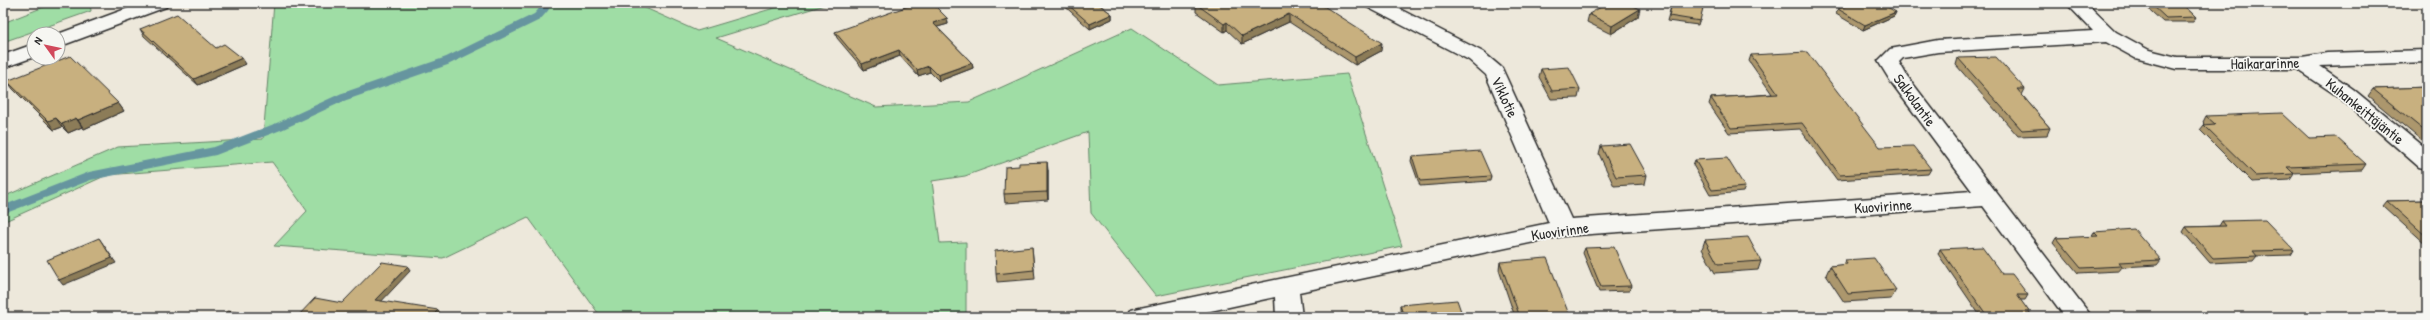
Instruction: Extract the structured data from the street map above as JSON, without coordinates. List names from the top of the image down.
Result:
{
  "streets": {
    "street": [
      "Haikararinne",
      "Viklotie",
      "Salkolantie",
      "Kuhankeittäjäntie",
      "Kuovirinne"
    ]
  },
  "crossings": [
    ["Haikararinne", "Salkolantie"],
    ["Haikararinne", "Kuhankeittäjäntie"],
    ["Viklotie", "Kuovirinne"],
    ["Salkolantie", "Kuovirinne"]
  ],
  "north": "top left"
}
